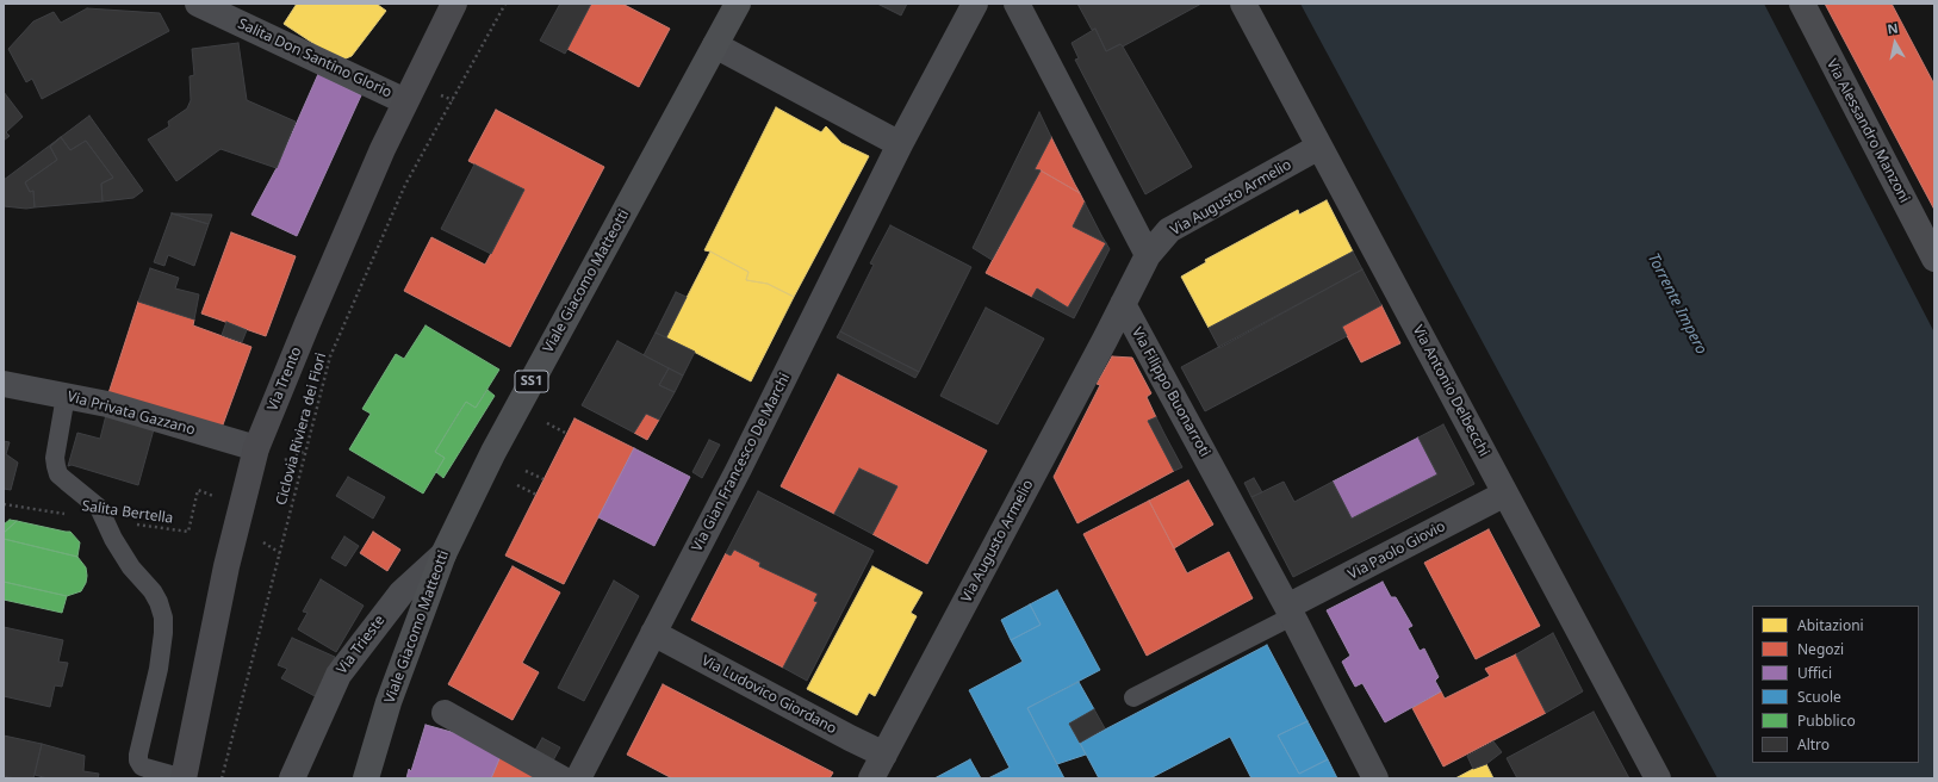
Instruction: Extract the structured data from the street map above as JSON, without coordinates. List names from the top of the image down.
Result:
{
  "streets": {
    "main road": ["Viale Giacomo Matteotti", "Via Trento", "SS1"],
    "street": [
      "Salita Don Santino Glorio",
      "Via Alessandro Manzoni",
      "Via Augusto Armelio",
      "Via Antonio Delbecchi",
      "Via Filippo Buonarroti",
      "Via Privata Gazzano",
      "Via Gian Francesco De Marchi",
      "Via Paolo Giovio",
      "Via Trieste",
      "Via Ludovico Giordano"
    ],
    "path": ["Ciclovia Riviera dei Fiori", "Salita Bertella"]
  },
  "crossings": [
    ["Salita Don Santino Glorio", "Via Trento"],
    ["Via Augusto Armelio", "Via Antonio Delbecchi"],
    ["Via Augusto Armelio", "Via Filippo Buonarroti"],
    ["Via Augusto Armelio", "Via Ludovico Giordano"],
    ["Viale Giacomo Matteotti", "Via Trieste"],
    ["Via Trento", "Via Privata Gazzano"],
    ["Via Trento", "Salita Bertella"],
    ["Via Antonio Delbecchi", "Via Paolo Giovio"],
    ["Via Filippo Buonarroti", "Via Paolo Giovio"],
    ["Via Gian Francesco De Marchi", "Via Ludovico Giordano"]
  ],
  "water": ["Torrente Impero"],
  "legend": [
    "Abitazioni",
    "Negozi",
    "Uffici",
    "Scuole",
    "Pubblico",
    "Altro"
  ],
  "north": "top"
}
